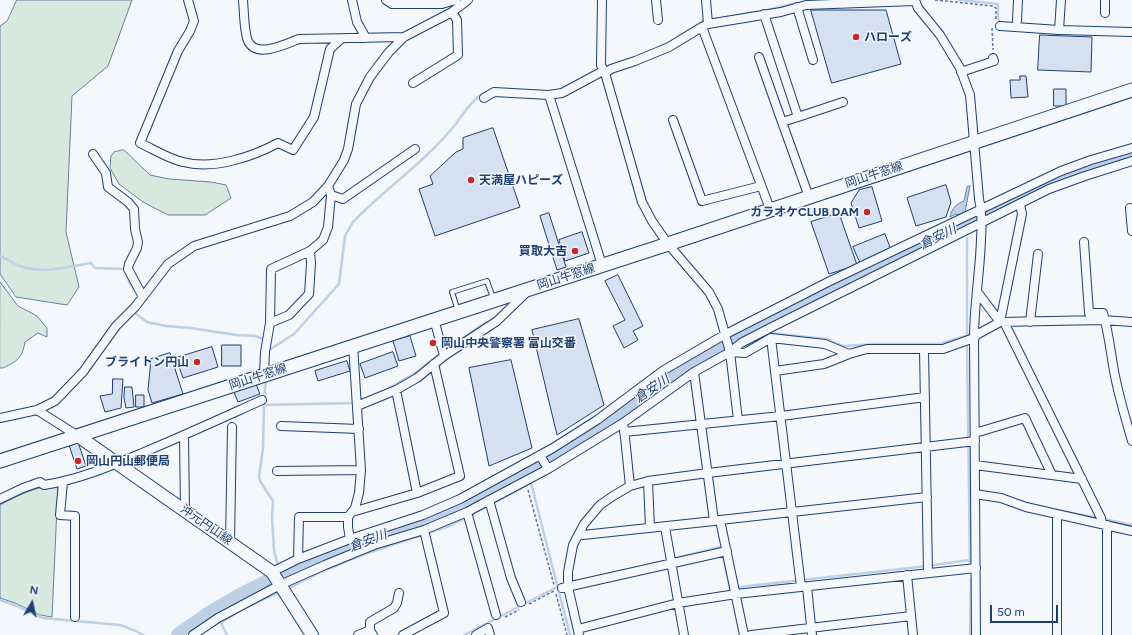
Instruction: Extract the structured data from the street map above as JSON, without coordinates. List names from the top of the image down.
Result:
{
  "streets": {
    "main road": ["岡山牛窓線", "沖元円山線"]
  },
  "crossings": [
    ["岡山牛窓線", "沖元円山線"]
  ],
  "water": ["倉安川"],
  "places": [
    "ハローズ",
    "天満屋ハピーズ",
    "カラオケCLUB DAM",
    "買取大吉",
    "岡山中央警察署 富山交番",
    "ブライトン円山",
    "岡山円山郵便局"
  ],
  "scale_bar": "50 m",
  "north": "top"
}
